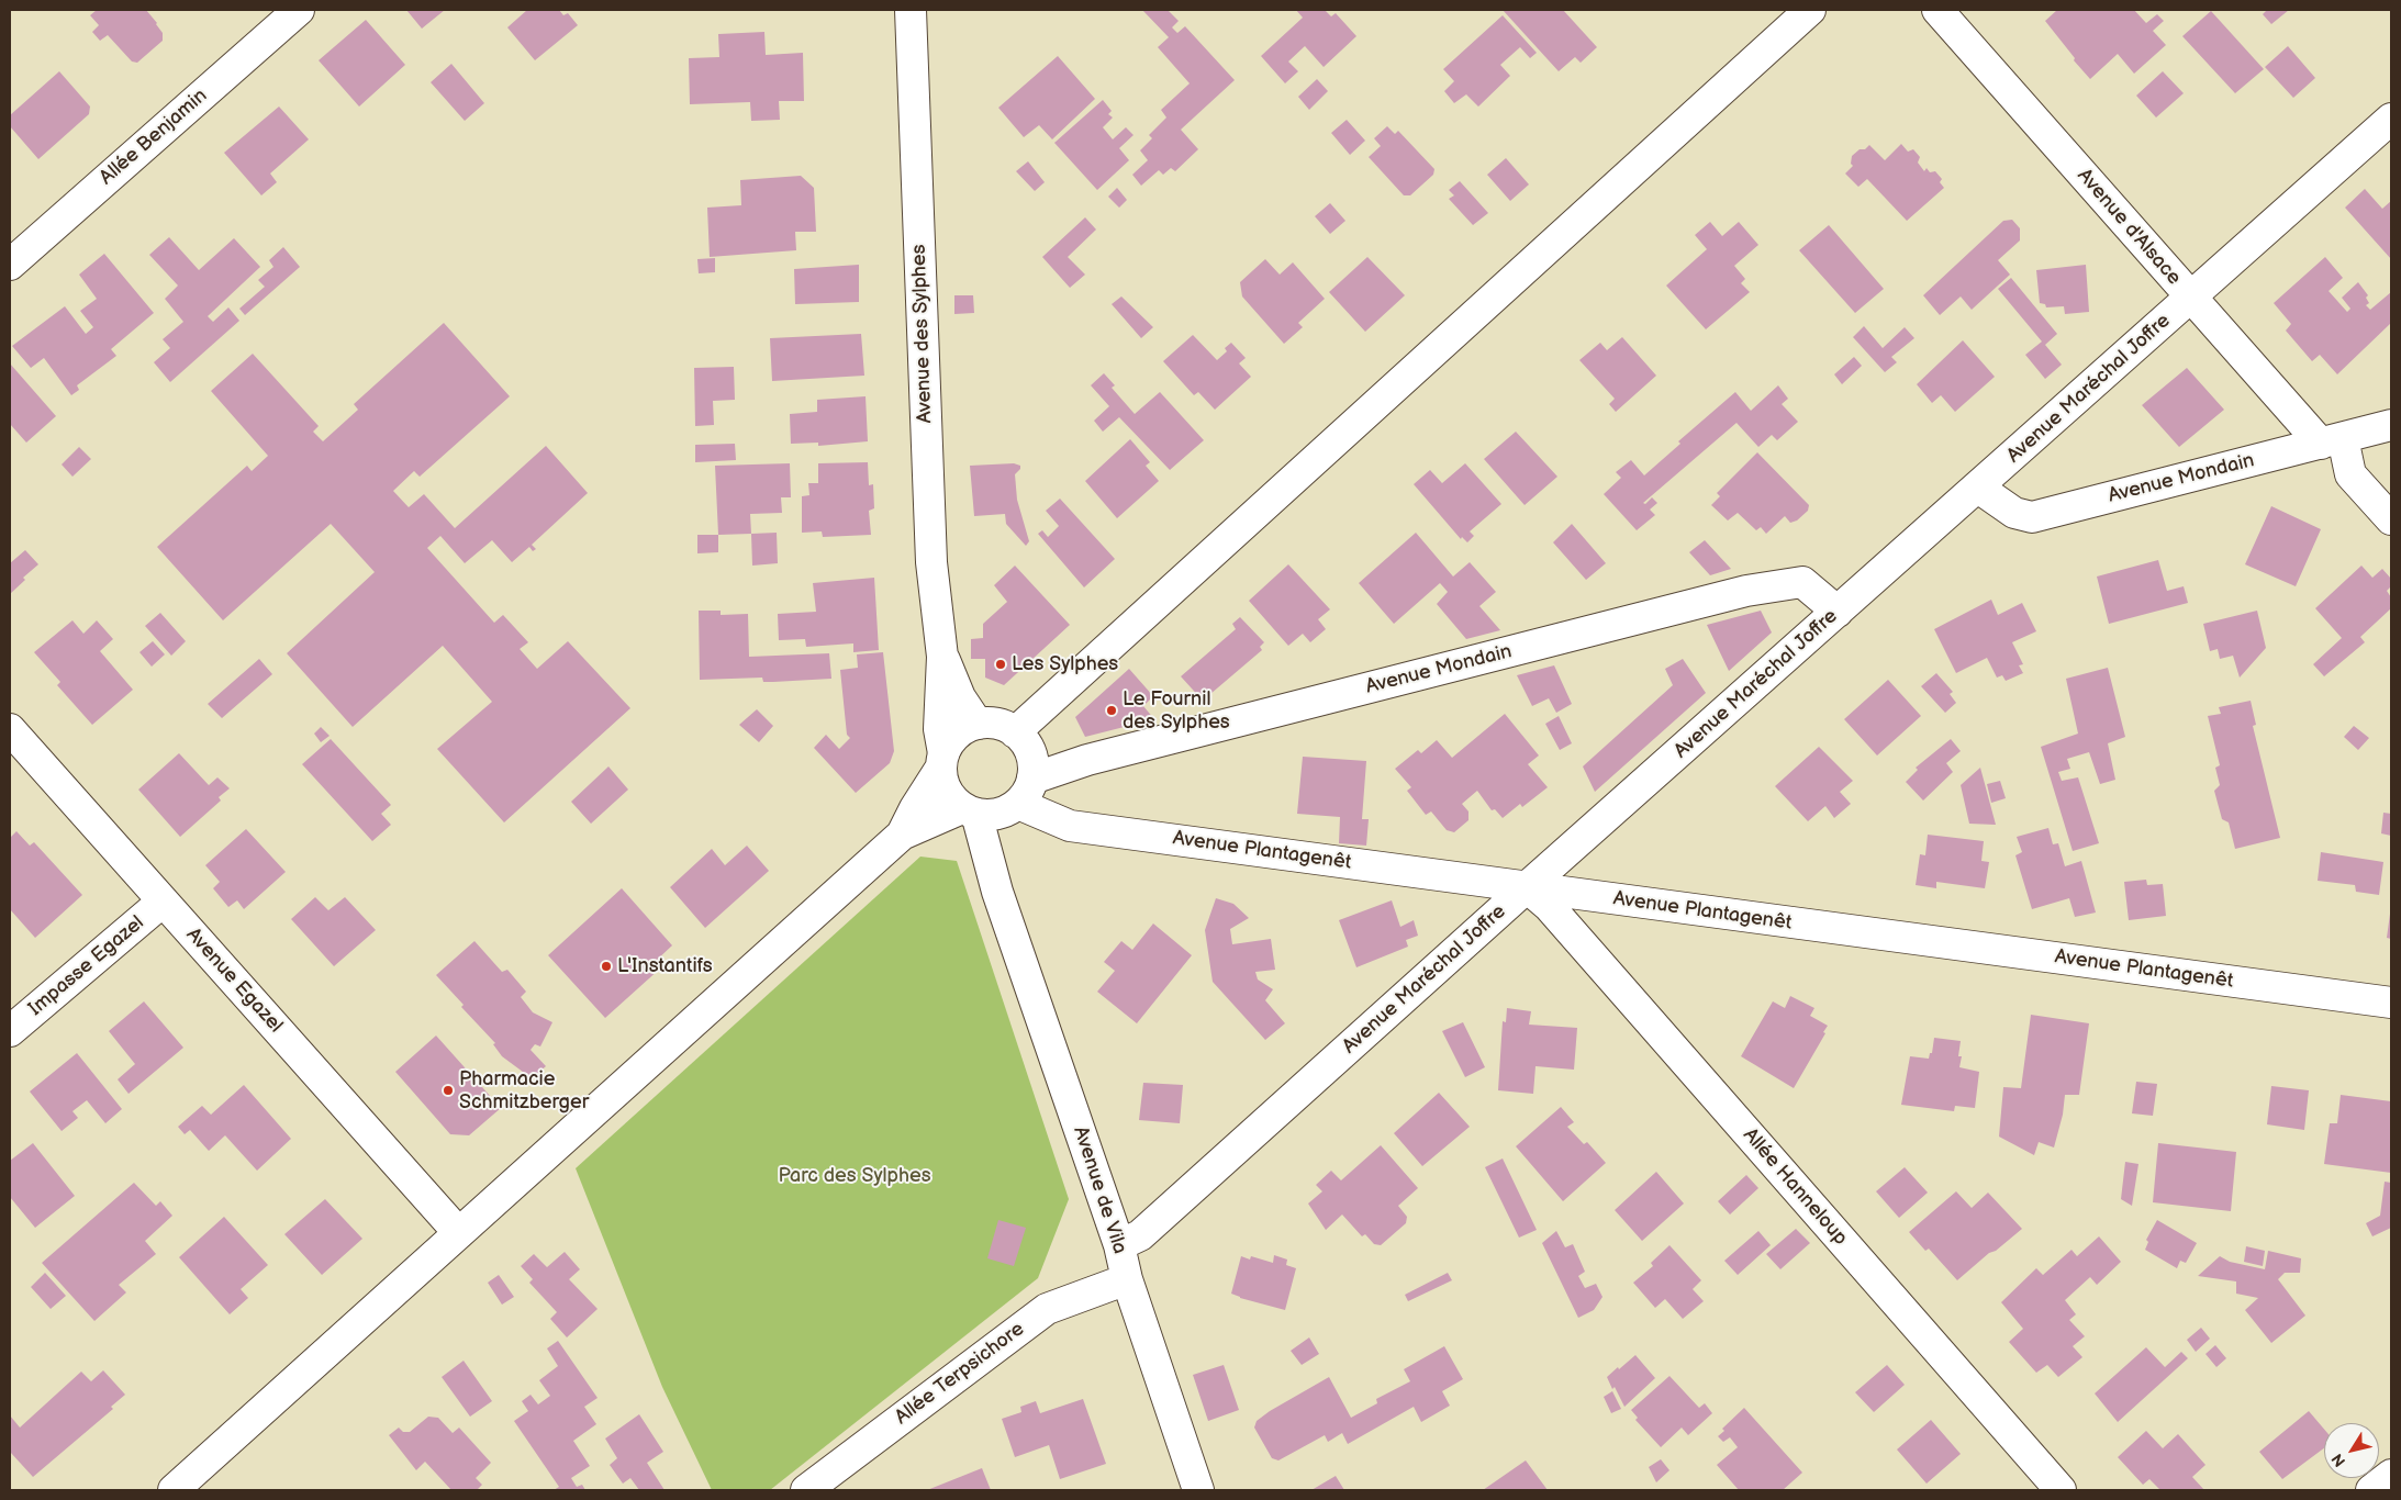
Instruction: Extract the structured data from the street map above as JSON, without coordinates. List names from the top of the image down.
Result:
{
  "streets": {
    "street": [
      "Allée Benjamin",
      "Avenue d'Alsace",
      "Avenue des Sylphes",
      "Avenue Maréchal Joffre",
      "Avenue Mondain",
      "Avenue Plantagenêt",
      "Impasse Egazel",
      "Avenue Egazel",
      "Allée Hanneloup",
      "Avenue de Vila",
      "Allée Terpsichore"
    ]
  },
  "crossings": [
    ["Avenue d'Alsace", "Avenue Maréchal Joffre"],
    ["Avenue d'Alsace", "Avenue Mondain"],
    ["Avenue des Sylphes", "Avenue Mondain"],
    ["Avenue des Sylphes", "Avenue Plantagenêt"],
    ["Avenue des Sylphes", "Avenue de Vila"],
    ["Avenue Maréchal Joffre", "Avenue Mondain"],
    ["Avenue Maréchal Joffre", "Avenue Plantagenêt"],
    ["Avenue Maréchal Joffre", "Allée Hanneloup"],
    ["Avenue Maréchal Joffre", "Avenue de Vila"],
    ["Avenue Mondain", "Avenue Plantagenêt"],
    ["Avenue Mondain", "Avenue de Vila"],
    ["Avenue Plantagenêt", "Allée Hanneloup"],
    ["Avenue Plantagenêt", "Avenue de Vila"],
    ["Impasse Egazel", "Avenue Egazel"],
    ["Avenue de Vila", "Allée Terpsichore"]
  ],
  "parks": ["Parc des Sylphes"],
  "places": [
    "Les Sylphes",
    "Le Fournil des Sylphes",
    "L'Instantifs",
    "Pharmacie Schmitzberger"
  ],
  "north": "bottom left"
}
